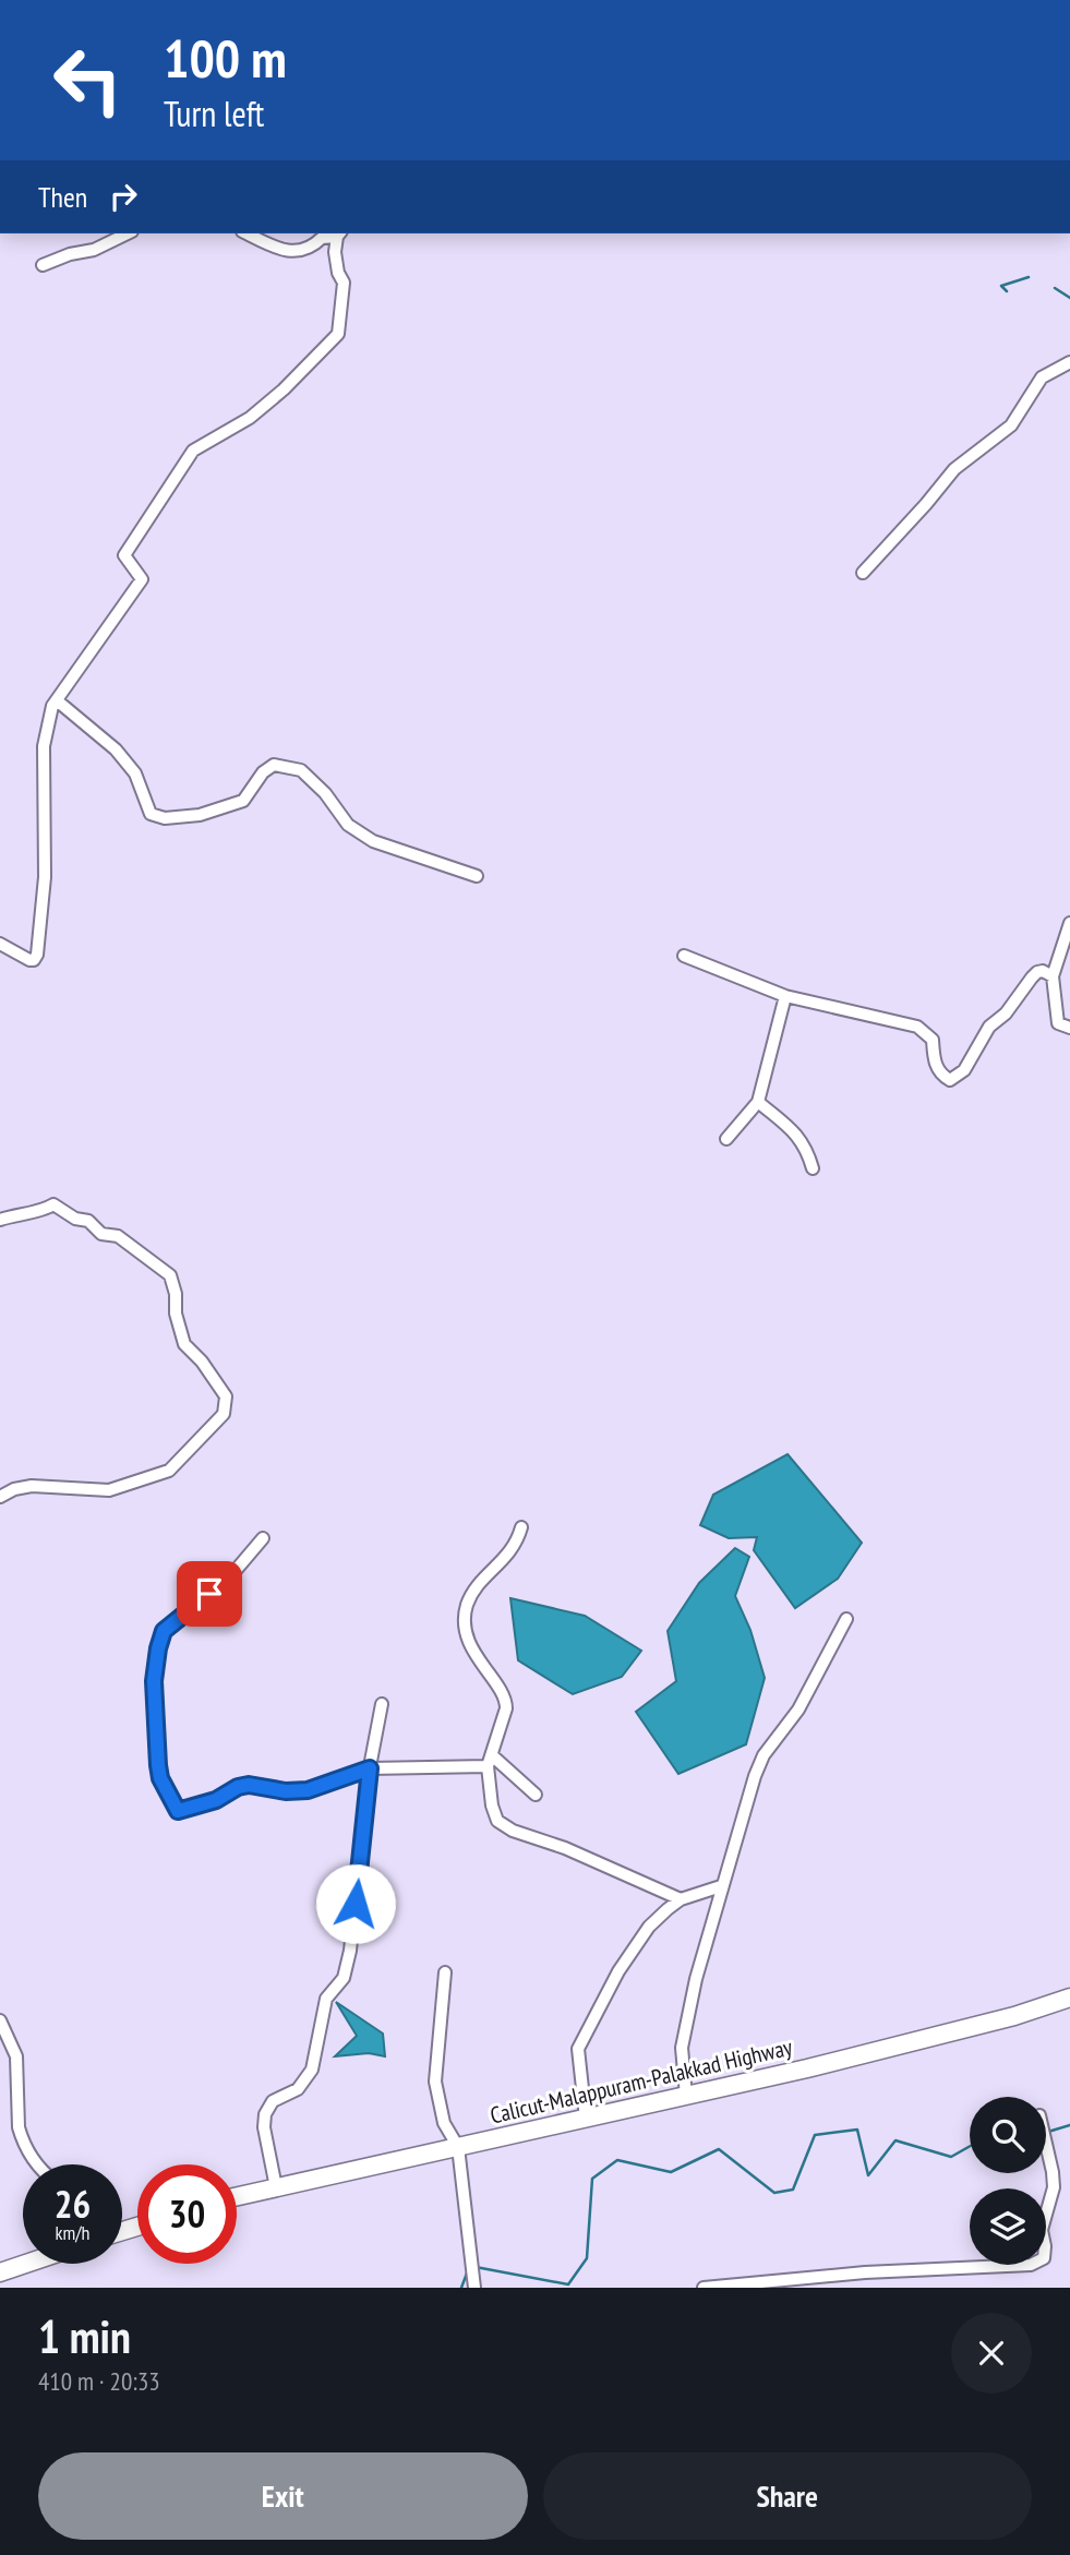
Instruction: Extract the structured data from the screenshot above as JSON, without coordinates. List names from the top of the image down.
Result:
{
  "streets": {
    "highway": ["Calicut-Malappuram-Palakkad Highway"]
  },
  "page": {
    "turn": ["100 m", "Turn left"],
    "then": "Then",
    "speed": "26 km/h",
    "limit": "30",
    "heading": ["1 min", "410 m · 20:33"],
    "buttons": ["Exit", "Share"]
  }
}
